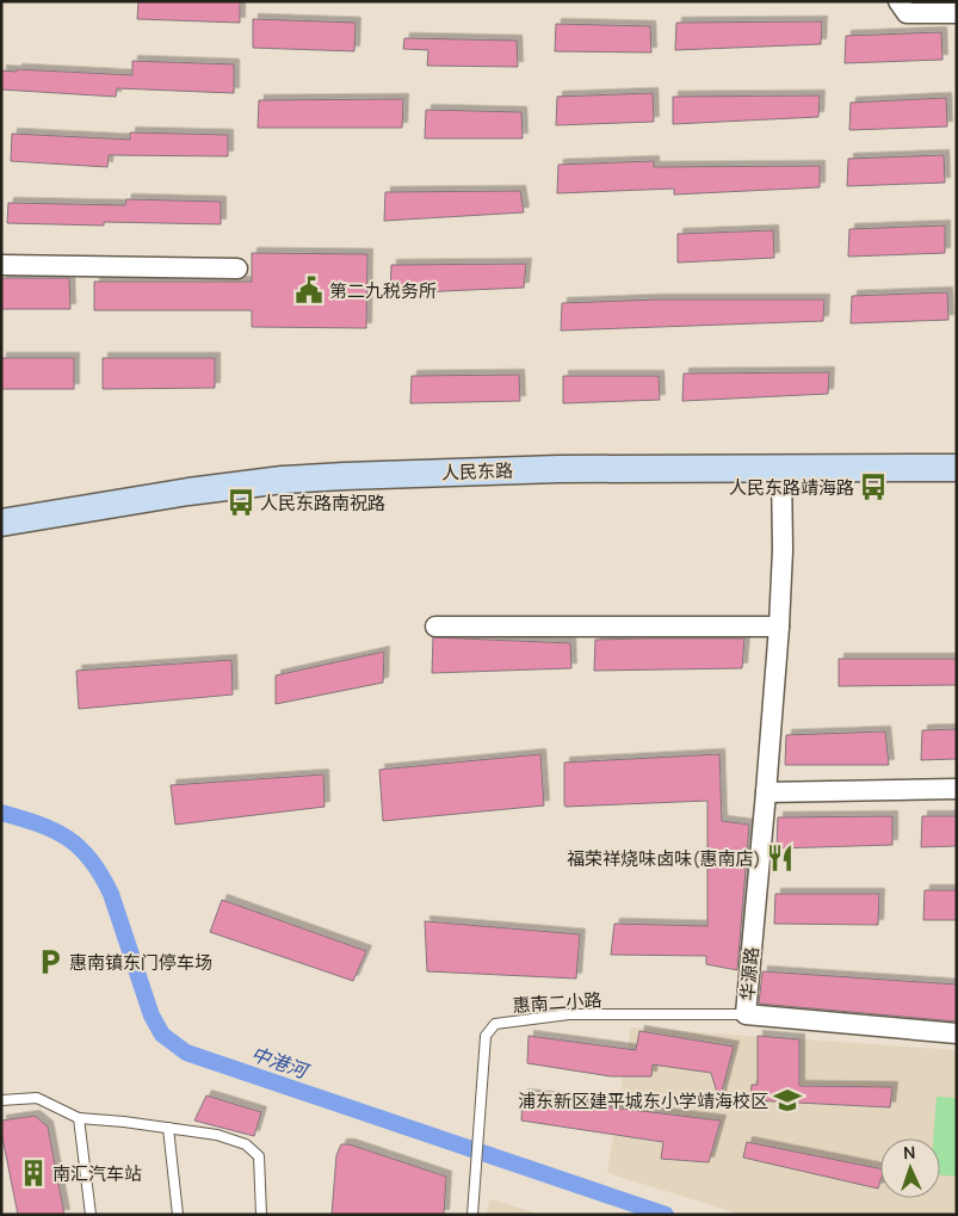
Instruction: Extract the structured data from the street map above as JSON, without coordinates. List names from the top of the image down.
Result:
{
  "streets": {
    "street": ["人民东路", "华源路"],
    "lane": ["惠南二小路"]
  },
  "crossings": [
    ["人民东路", "华源路"],
    ["华源路", "惠南二小路"]
  ],
  "water": ["中港河"],
  "places": {
    "public building": ["第二九税务所"],
    "bus stop": ["人民东路靖海路", "人民东路南祝路"],
    "restaurant": ["福荣祥烧味卤味(惠南店)"],
    "parking": ["惠南镇东门停车场"],
    "school or university": ["浦东新区建平城东小学靖海校区"],
    "building": ["南汇汽车站"]
  },
  "north": "top"
}
